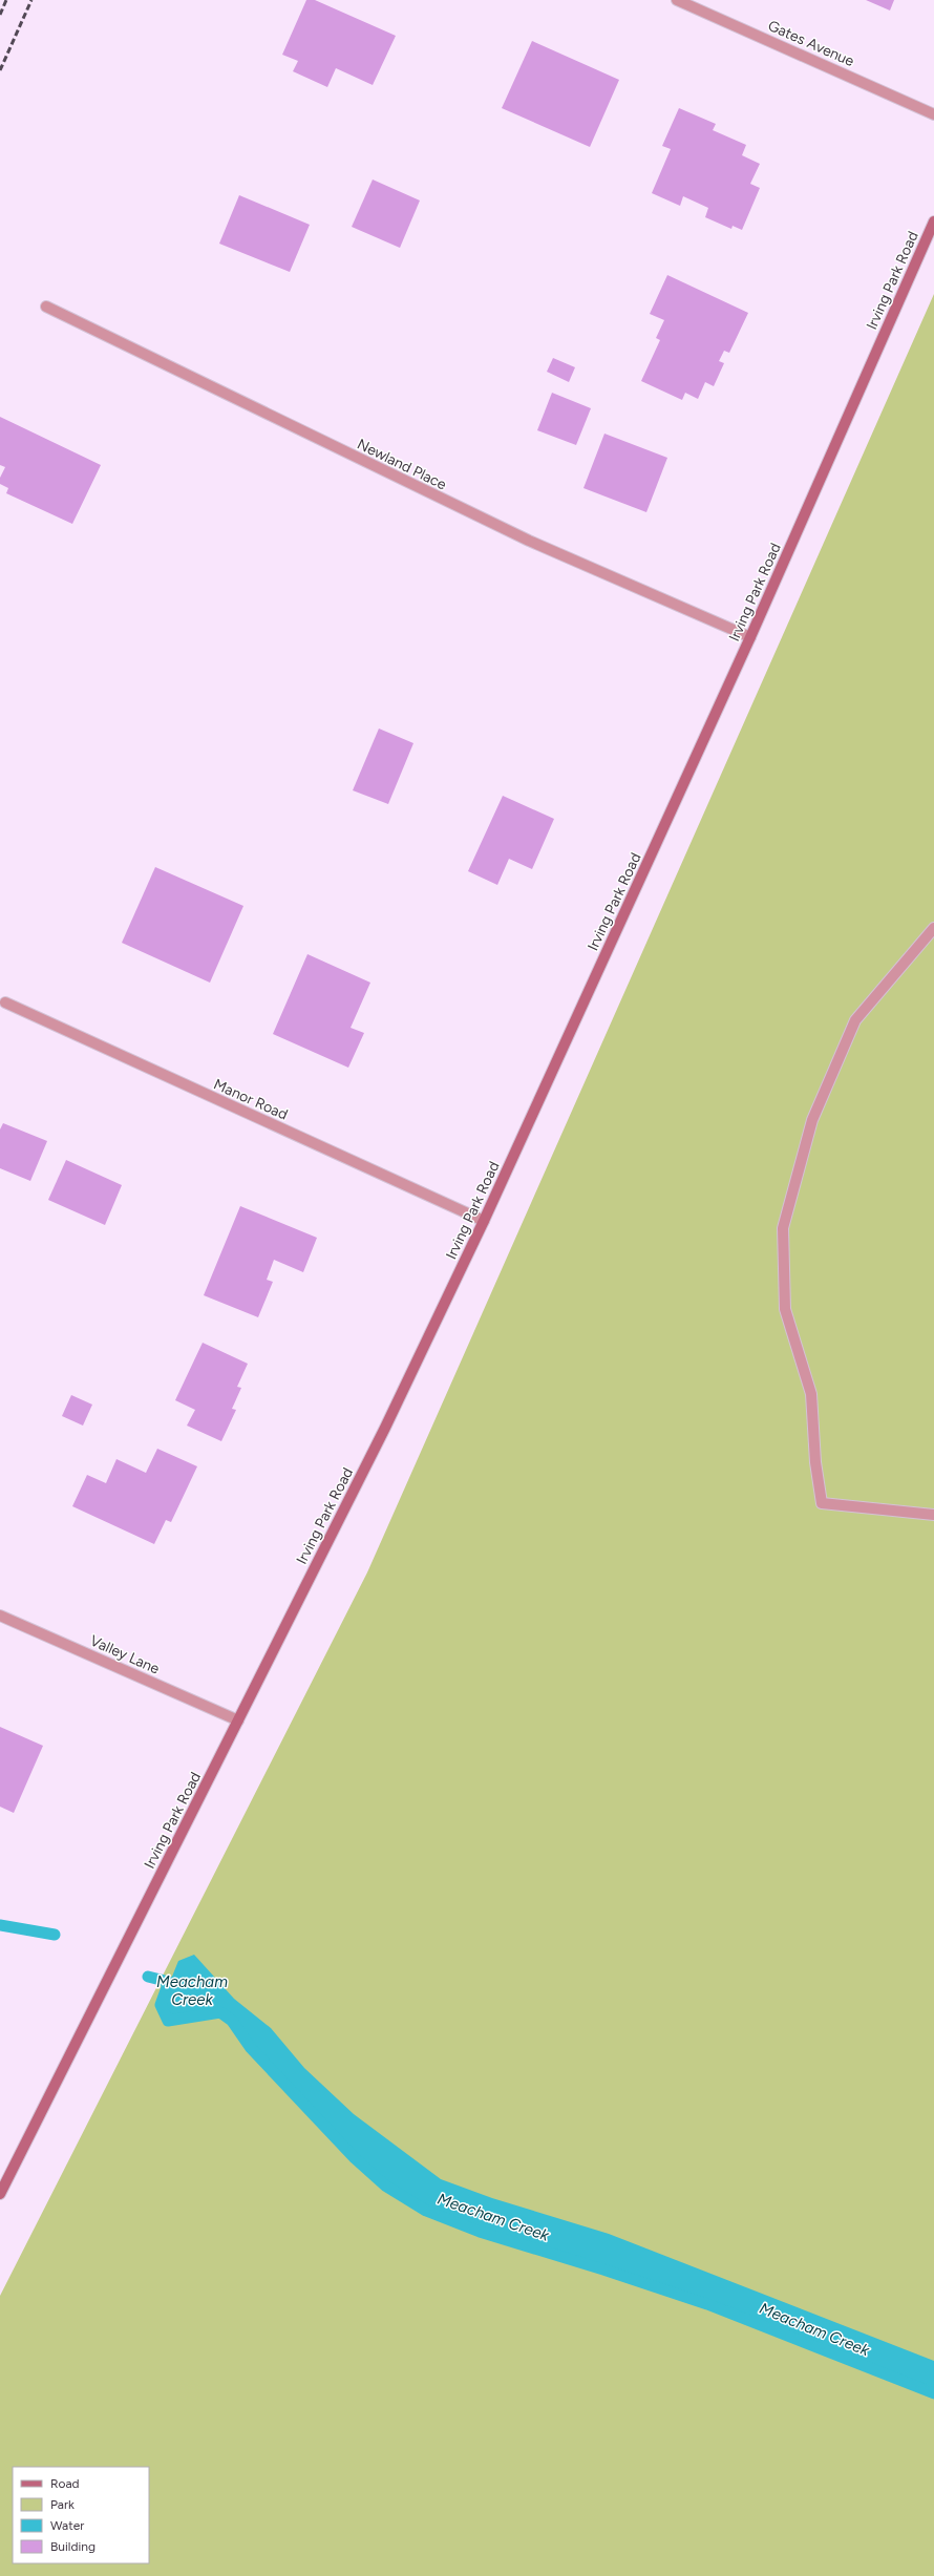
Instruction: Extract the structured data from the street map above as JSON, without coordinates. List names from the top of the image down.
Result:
{
  "streets": {
    "main road": ["Irving Park Road"],
    "street": [
      "Gates Avenue",
      "Newland Place",
      "Manor Road",
      "Valley Lane"
    ]
  },
  "crossings": [
    ["Irving Park Road", "Newland Place"],
    ["Irving Park Road", "Manor Road"],
    ["Irving Park Road", "Valley Lane"]
  ],
  "water": ["Meacham Creek"],
  "legend": [
    "Road",
    "Park",
    "Water",
    "Building"
  ]
}
